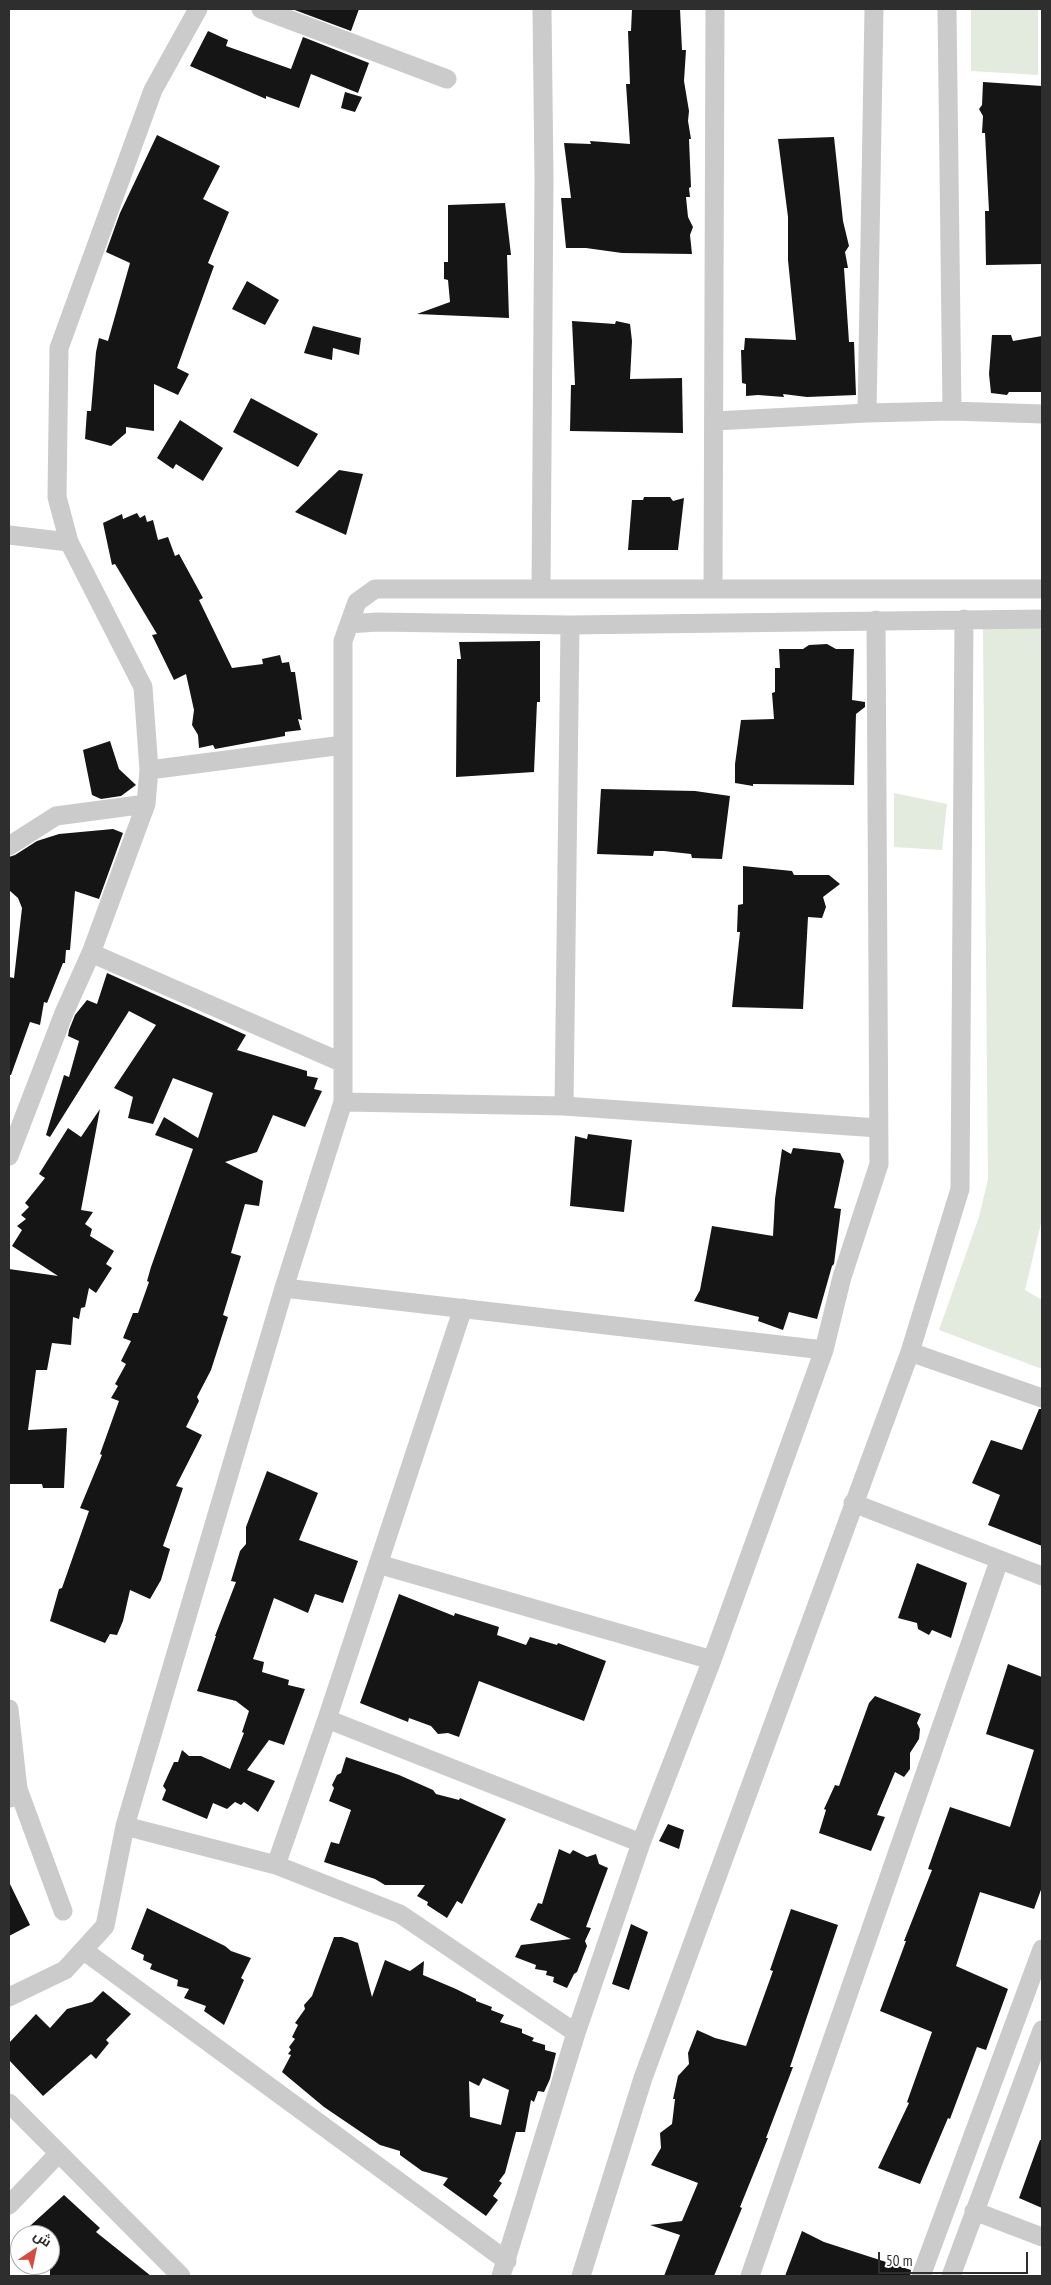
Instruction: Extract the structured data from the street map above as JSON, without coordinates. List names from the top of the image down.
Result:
{
  "scale_bar": "50 m",
  "north": "top right"
}
